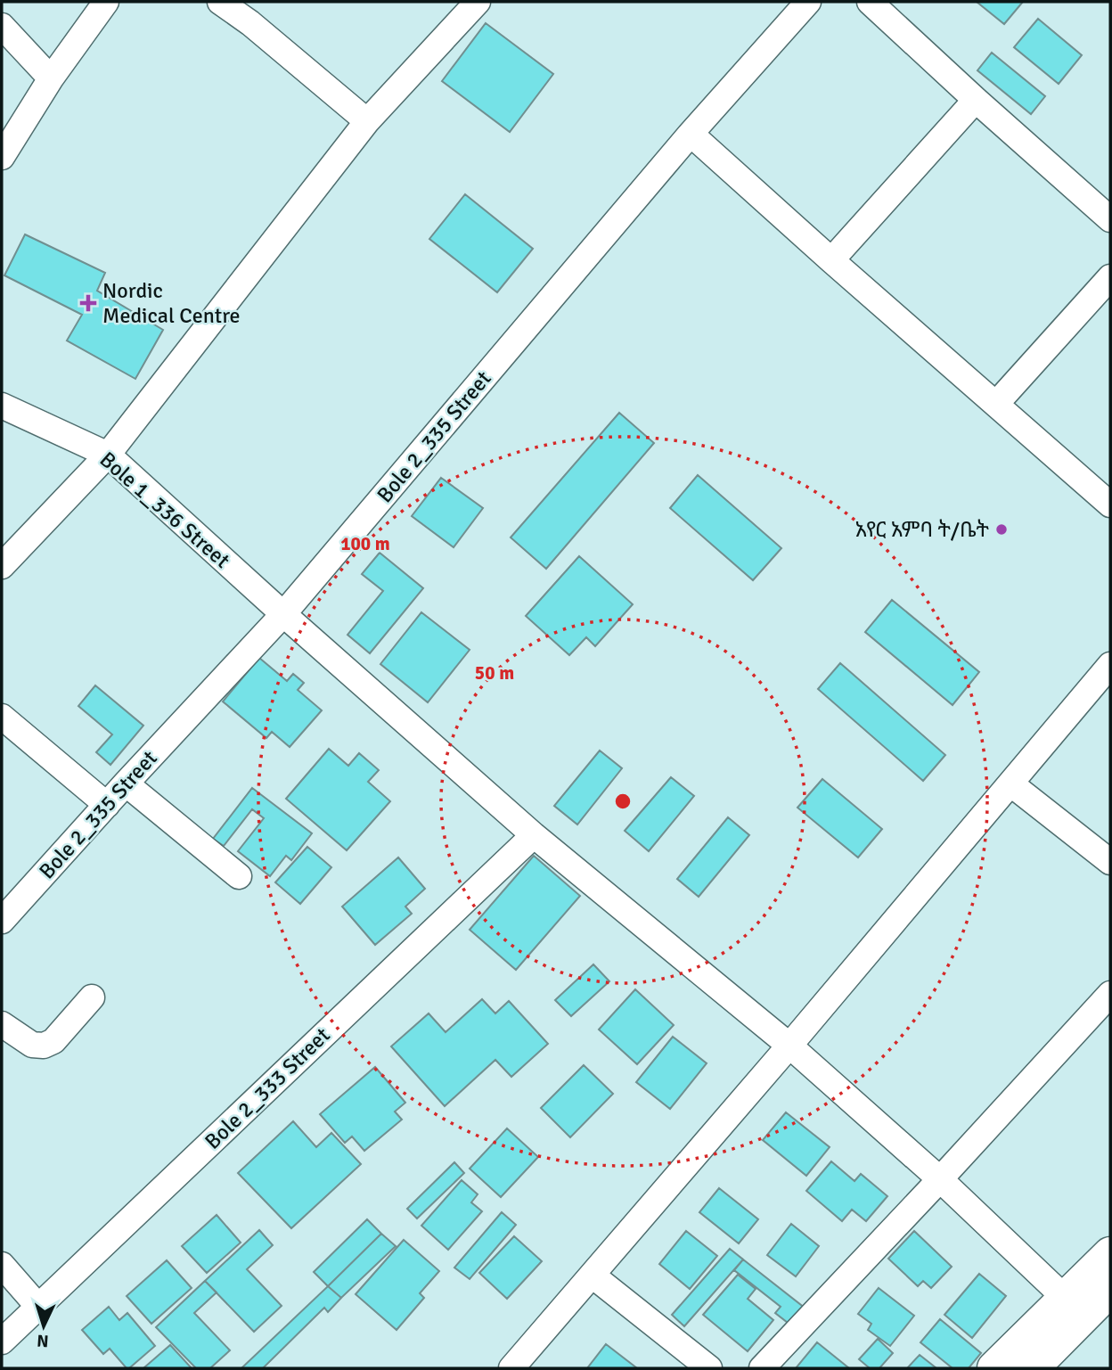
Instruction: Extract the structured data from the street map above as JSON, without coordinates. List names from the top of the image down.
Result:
{
  "streets": {
    "street": ["Bole 2_335 Street", "Bole 1_336 Street", "Bole 2_333 Street"]
  },
  "crossings": [
    ["Bole 2_335 Street", "Bole 1_336 Street"],
    ["Bole 1_336 Street", "Bole 2_333 Street"]
  ],
  "places": {
    "health": ["Nordic Medical Centre"],
    "other": ["አየር አምባ ት/ቤት"]
  },
  "north": "bottom",
  "rings": ["100 m", "50 m"]
}
